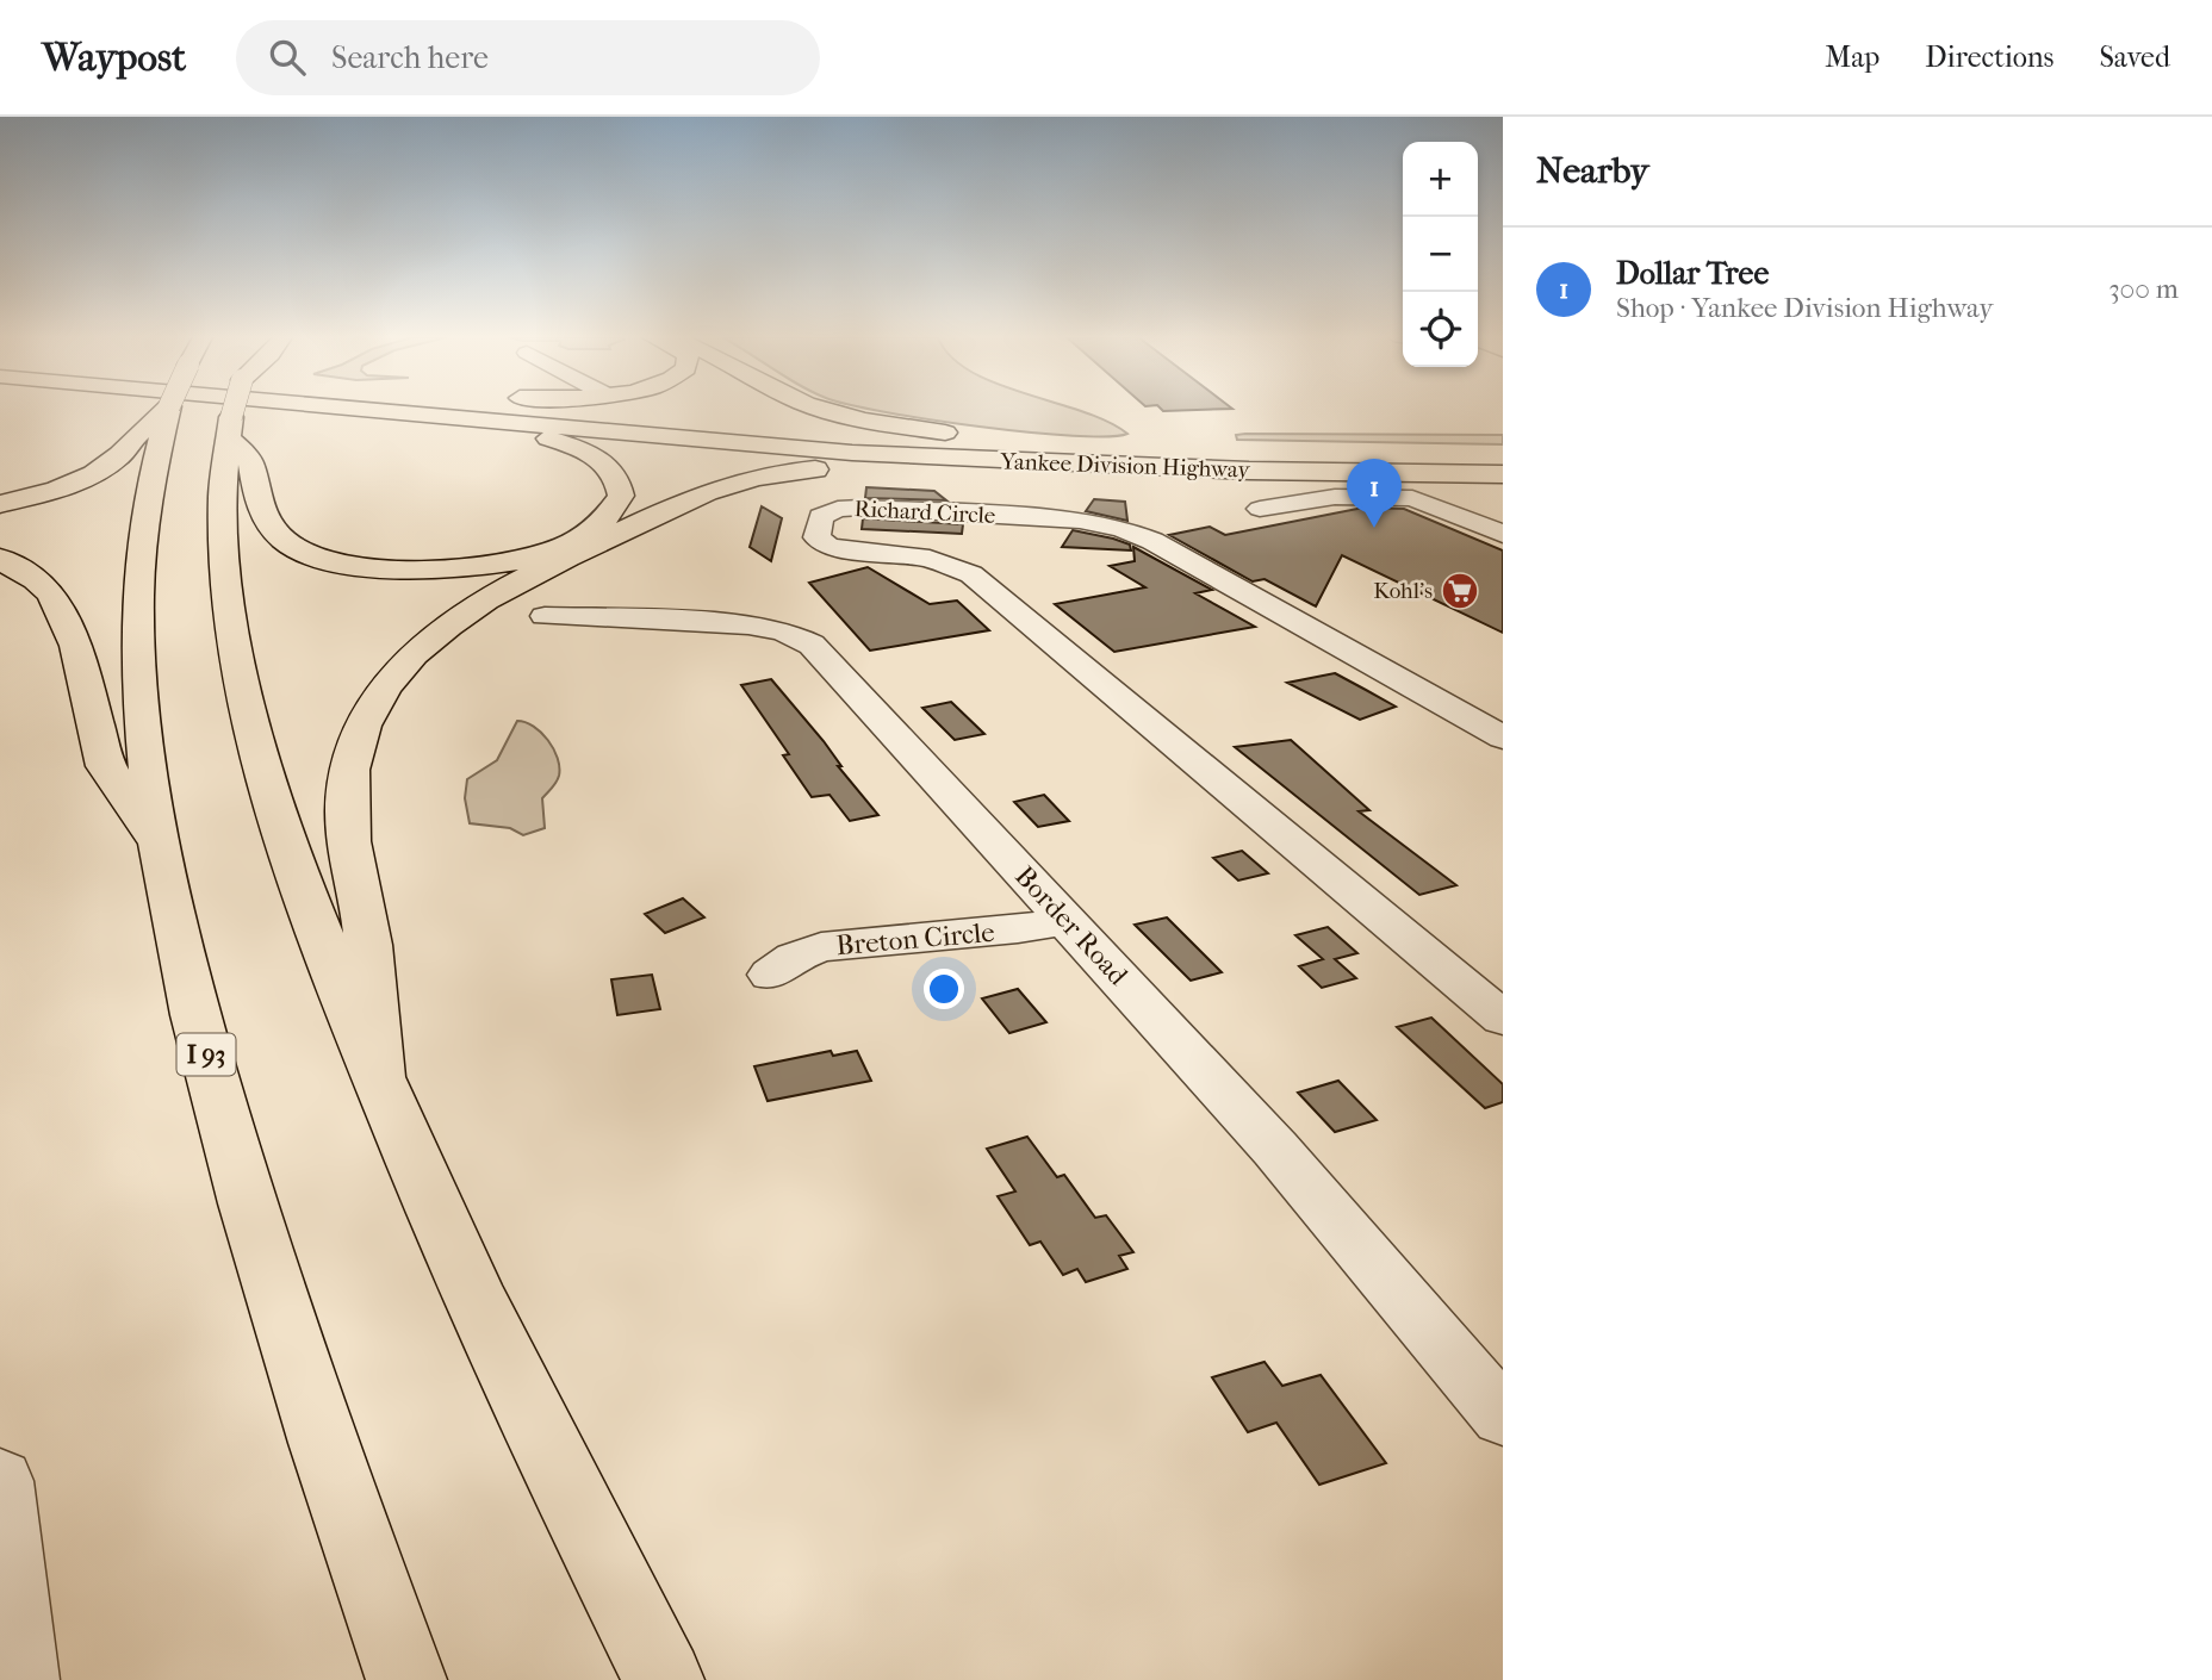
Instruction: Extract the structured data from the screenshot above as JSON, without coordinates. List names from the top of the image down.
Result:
{
  "streets": {
    "main road": ["Yankee Division Highway", "I 93"],
    "street": ["Richard Circle", "Border Road", "Breton Circle"]
  },
  "crossings": [
    ["Border Road", "Breton Circle"]
  ],
  "places": {
    "supermarket": ["Kohl's"]
  },
  "page": {
    "header": "Waypost",
    "search": "Search here",
    "nav": ["Map", "Directions", "Saved"],
    "heading": "Nearby",
    "map_buttons": ["+", "−"],
    "list": [
      {
        "mark": "1",
        "name": "Dollar Tree",
        "note": "Shop · Yankee Division Highway",
        "value": "300 m"
      }
    ],
    "pins": "1"
  }
}
